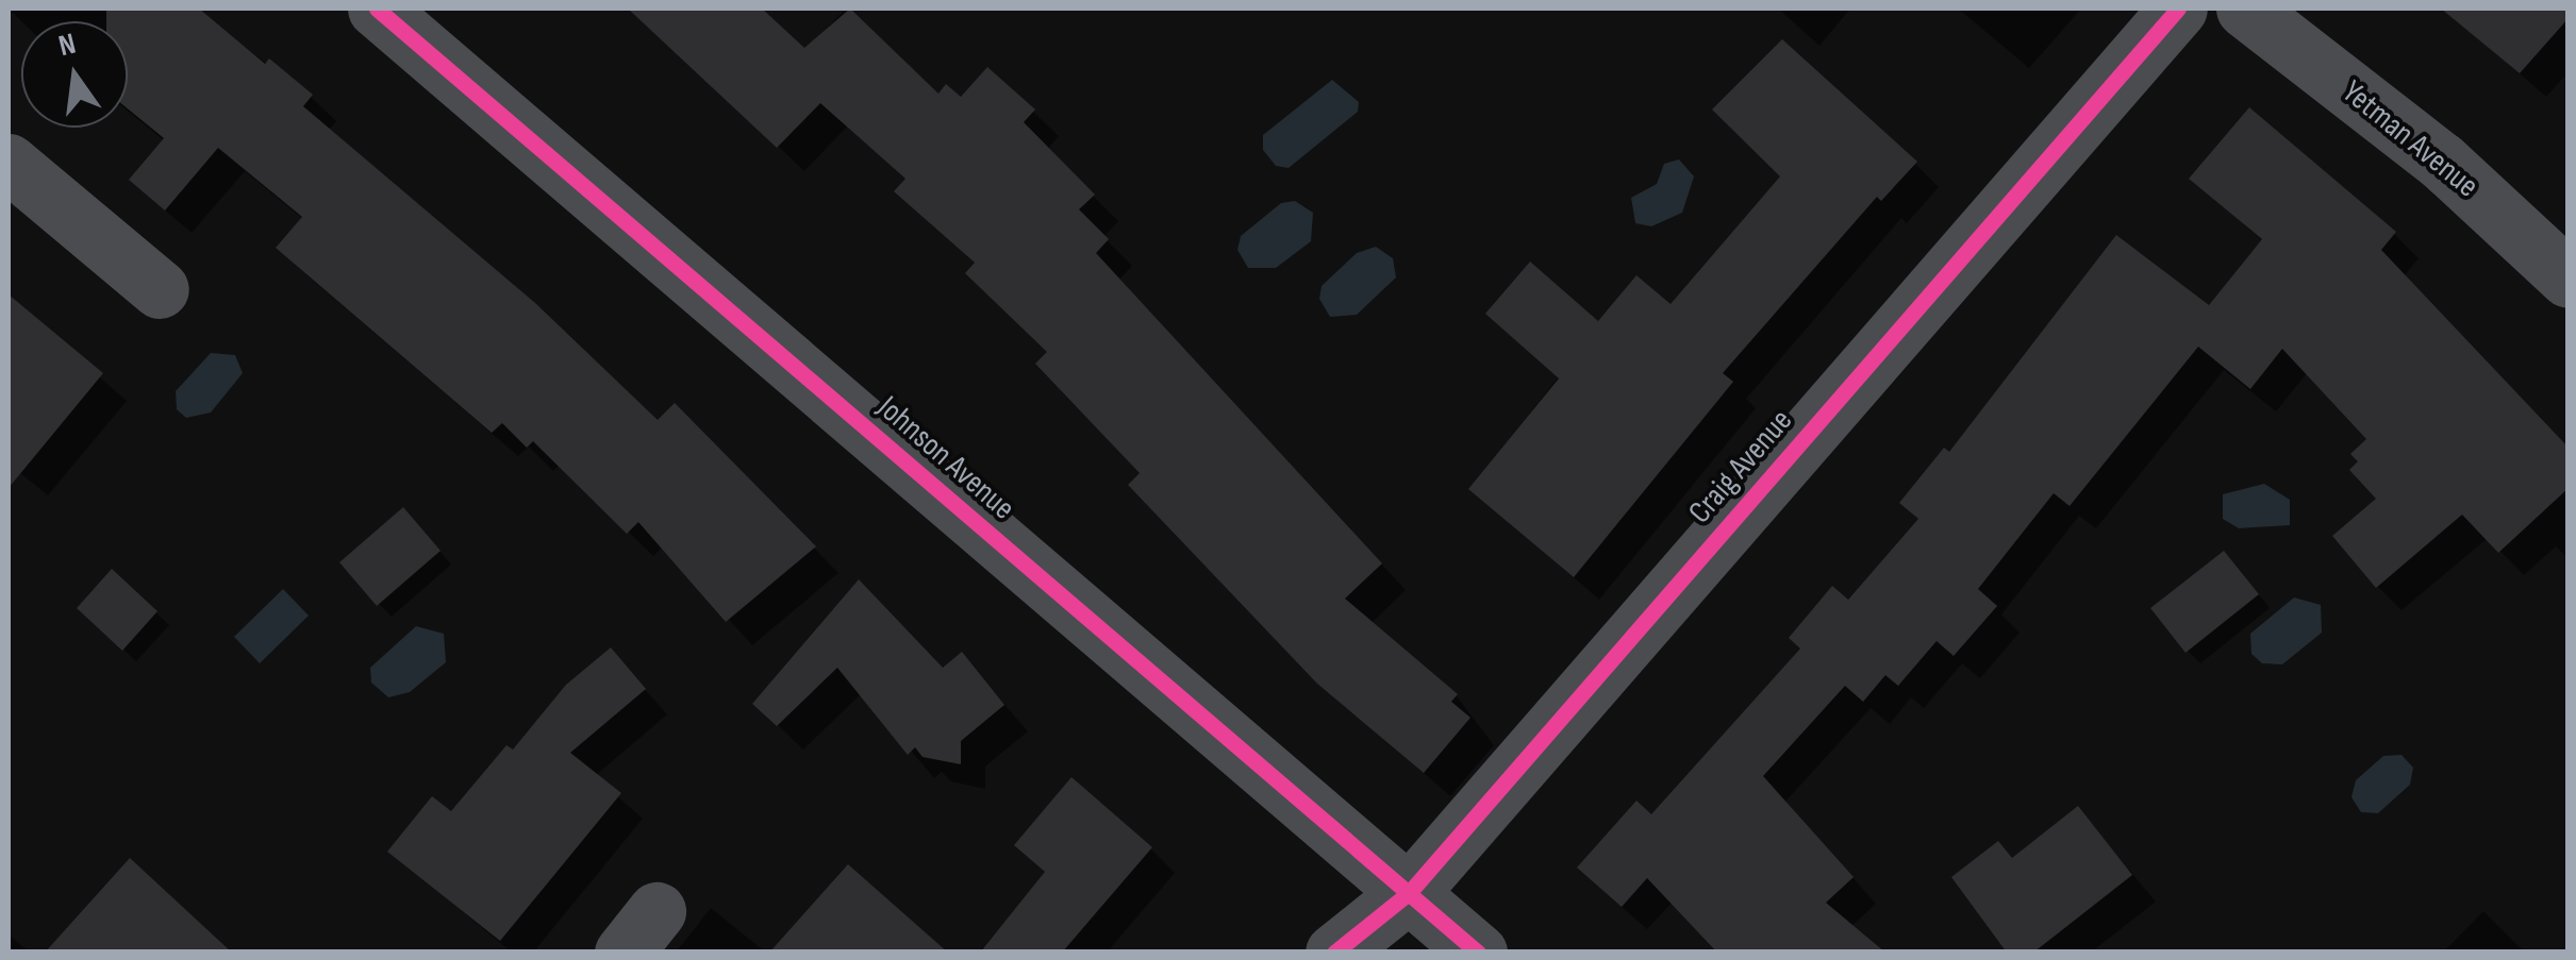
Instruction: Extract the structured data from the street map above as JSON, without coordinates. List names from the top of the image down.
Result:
{
  "streets": {
    "street": ["Yetman Avenue", "Johnson Avenue", "Craig Avenue"]
  },
  "crossings": [
    ["Johnson Avenue", "Craig Avenue"]
  ],
  "north": "top"
}
